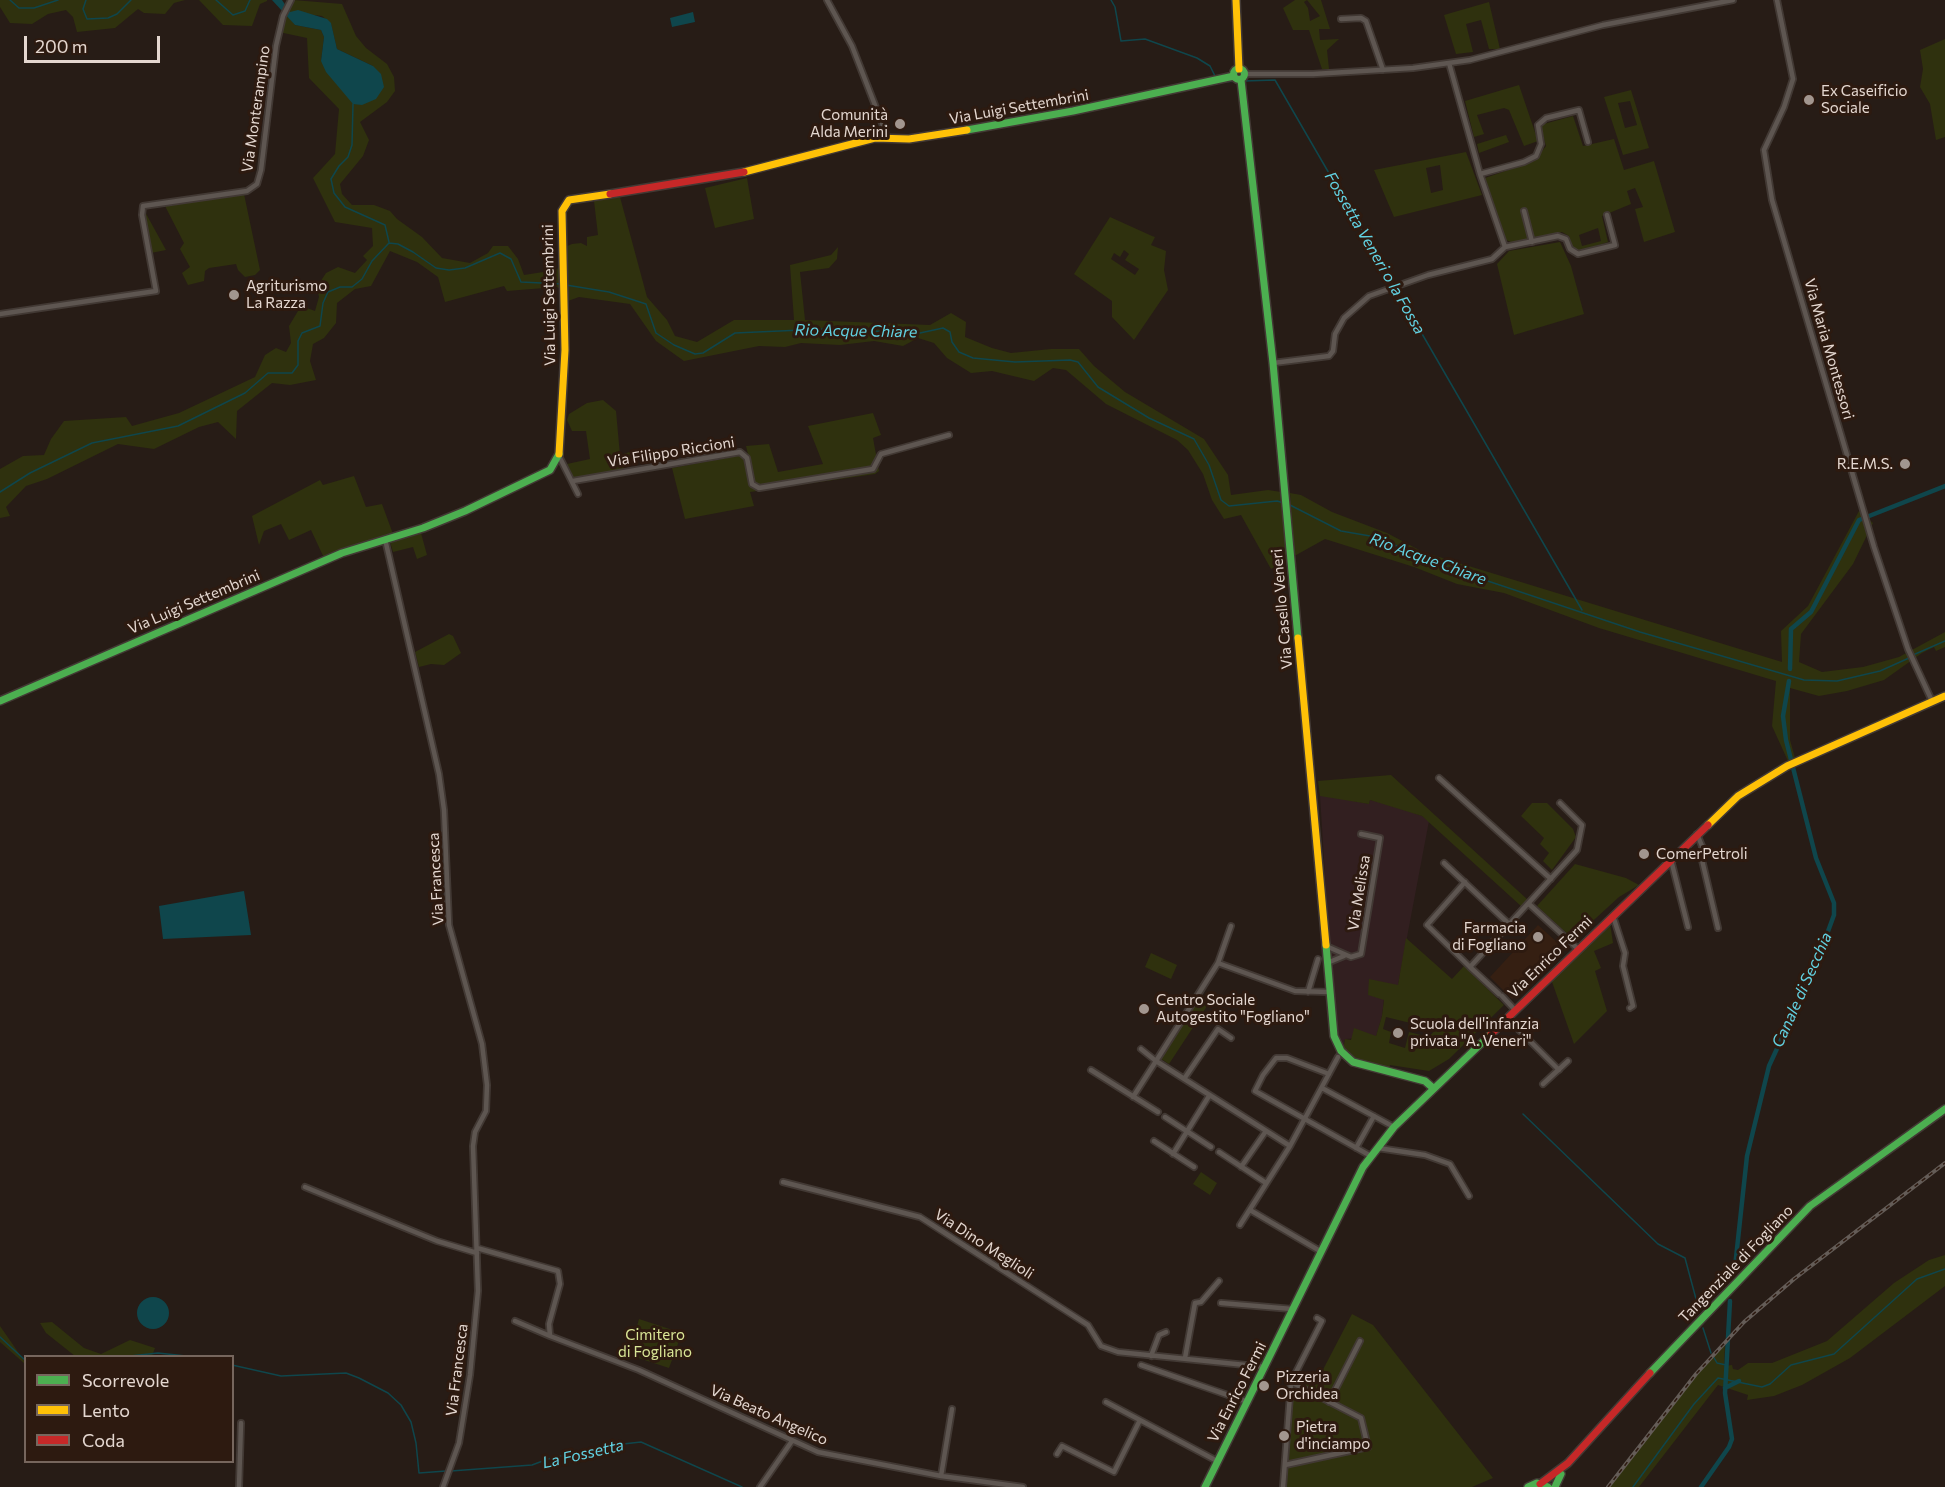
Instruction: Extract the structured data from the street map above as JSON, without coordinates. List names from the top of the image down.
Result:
{
  "streets": {
    "street": [
      "Via Luigi Settembrini",
      "Via Monterampino",
      "Via Maria Montessori",
      "Via Filippo Riccioni",
      "Via Casello Veneri",
      "Via Francesca",
      "Via Melissa",
      "Via Enrico Fermi",
      "Via Dino Meglioli",
      "Tangenziale di Fogliano",
      "Via Beato Angelico"
    ]
  },
  "crossings": [
    ["Via Luigi Settembrini", "Via Casello Veneri"],
    ["Via Luigi Settembrini", "Via Francesca"],
    ["Via Maria Montessori", "Via Enrico Fermi"],
    ["Via Casello Veneri", "Via Melissa"],
    ["Via Casello Veneri", "Via Enrico Fermi"],
    ["Via Enrico Fermi", "Via Dino Meglioli"]
  ],
  "water": [
    "Fossetta Veneri o la Fossa",
    "Rio Acque Chiare",
    "Canale di Secchia",
    "La Fossetta"
  ],
  "parks": ["Cimitero di Fogliano"],
  "places": [
    "Ex Caseificio Sociale",
    "Comunità Alda Merini",
    "Agriturismo La Razza",
    "R.E.M.S.",
    "ComerPetroli",
    "Farmacia di Fogliano",
    "Centro Sociale Autogestito \"Fogliano\"",
    "Scuola dell'infanzia privata \"A. Veneri\"",
    "Pizzeria Orchidea",
    "Pietra d'inciampo"
  ],
  "legend": ["Scorrevole", "Lento", "Coda"],
  "scale_bar": "200 m"
}
